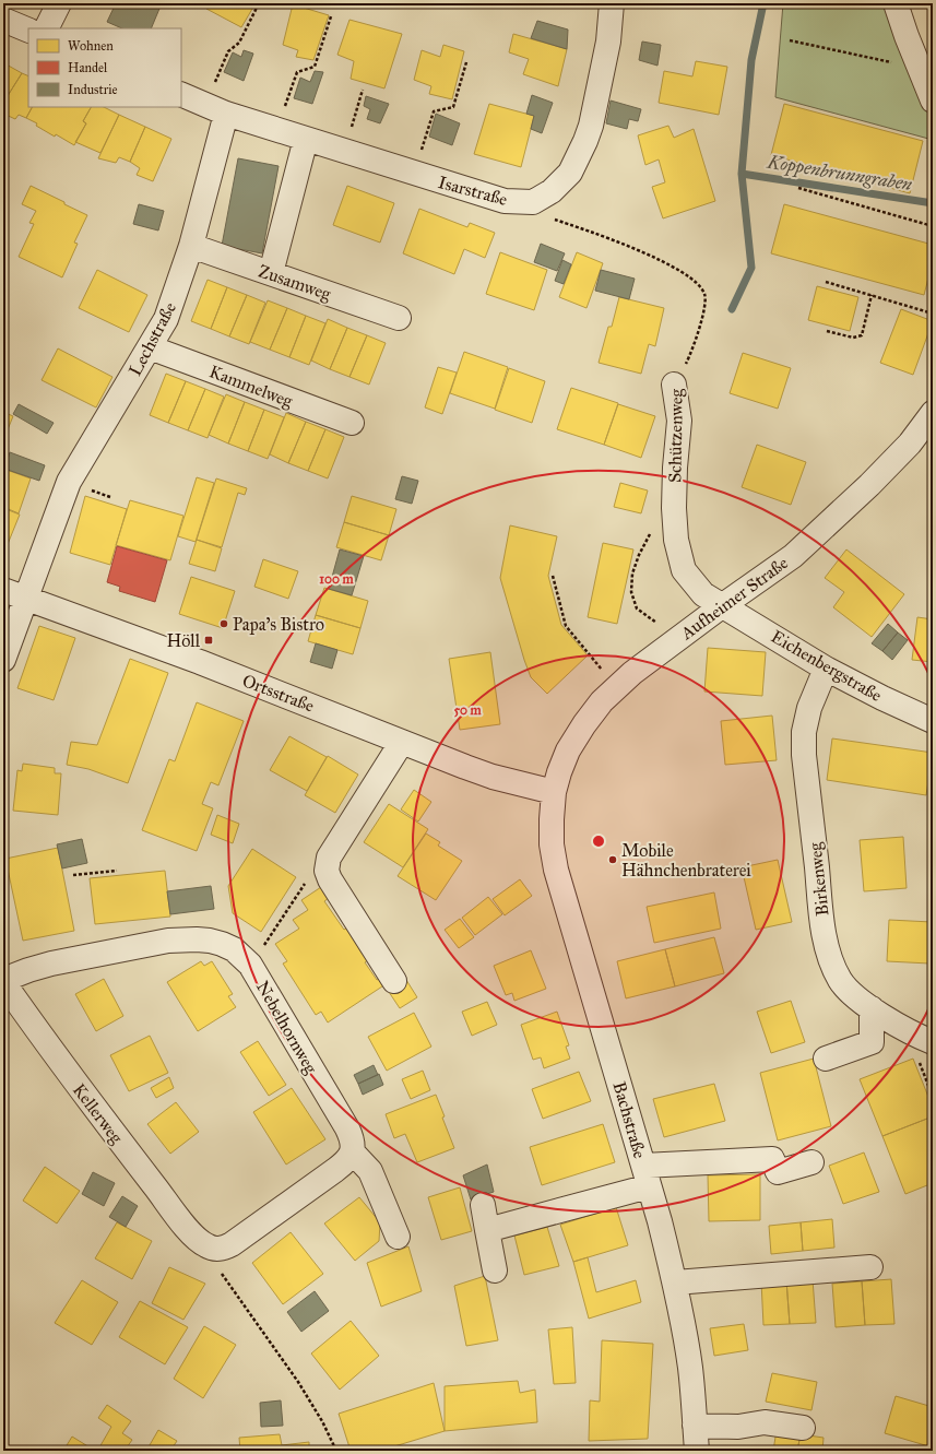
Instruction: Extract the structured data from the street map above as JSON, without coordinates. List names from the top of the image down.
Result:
{
  "streets": {
    "street": [
      "Isarstraße",
      "Zusamweg",
      "Lechstraße",
      "Kammelweg",
      "Schützenweg",
      "Aufheimer Straße",
      "Eichenbergstraße",
      "Ortsstraße",
      "Birkenweg",
      "Nebelhornweg",
      "Kellerweg",
      "Bachstraße"
    ]
  },
  "crossings": [
    ["Isarstraße", "Lechstraße"],
    ["Zusamweg", "Lechstraße"],
    ["Lechstraße", "Kammelweg"],
    ["Lechstraße", "Ortsstraße"],
    ["Schützenweg", "Aufheimer Straße"],
    ["Schützenweg", "Eichenbergstraße"],
    ["Aufheimer Straße", "Eichenbergstraße"],
    ["Aufheimer Straße", "Ortsstraße"],
    ["Aufheimer Straße", "Bachstraße"],
    ["Eichenbergstraße", "Birkenweg"],
    ["Ortsstraße", "Bachstraße"],
    ["Nebelhornweg", "Kellerweg"]
  ],
  "water": ["Koppenbrunngraben"],
  "places": {
    "other": ["Papa's Bistro", "Mobile Hähnchenbraterei"],
    "transit": ["Höll"]
  },
  "legend": ["Wohnen", "Handel", "Industrie"],
  "rings": ["100 m", "50 m"]
}
